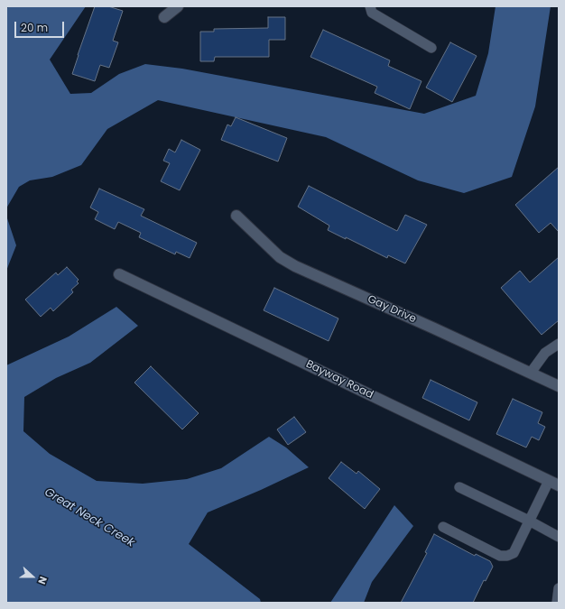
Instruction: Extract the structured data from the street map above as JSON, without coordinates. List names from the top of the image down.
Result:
{
  "streets": {
    "street": ["Gay Drive", "Bayway Road"]
  },
  "water": ["Great Neck Creek"],
  "scale_bar": "20 m",
  "north": "right"
}
